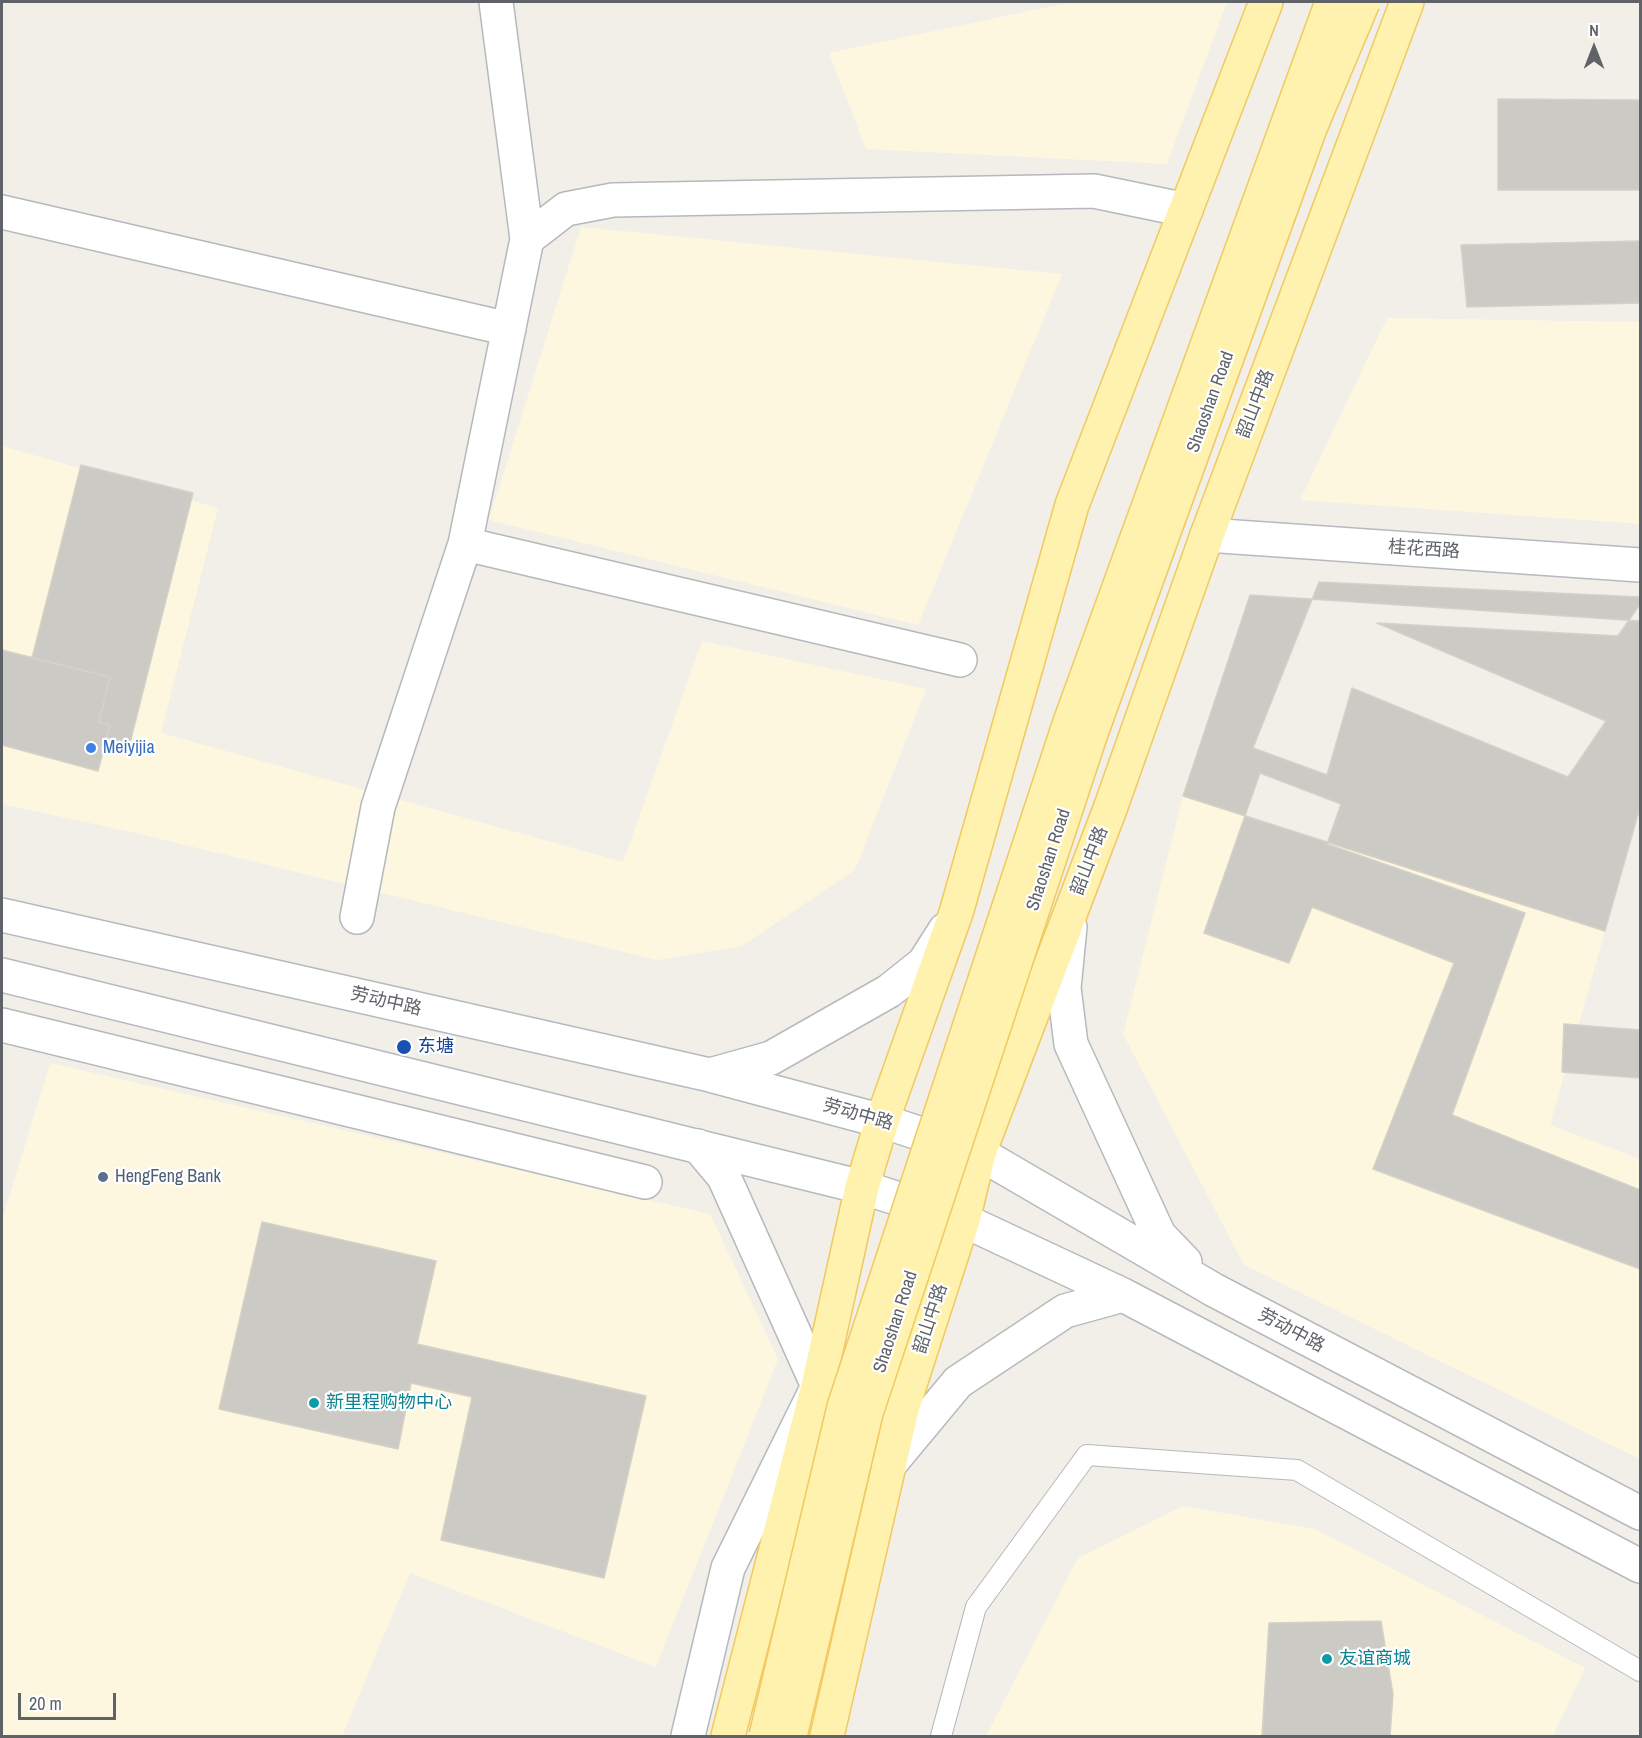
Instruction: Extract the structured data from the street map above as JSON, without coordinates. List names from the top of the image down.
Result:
{
  "streets": {
    "main road": [
      "Shaoshan Road",
      "韶山中路",
      "桂花西路",
      "劳动中路"
    ]
  },
  "crossings": [
    ["韶山中路", "桂花西路"],
    ["韶山中路", "劳动中路"]
  ],
  "places": [
    "Meiyijia",
    "东塘",
    "HengFeng Bank",
    "新里程购物中心",
    "友谊商城"
  ],
  "scale_bar": "20 m",
  "north": "top"
}
